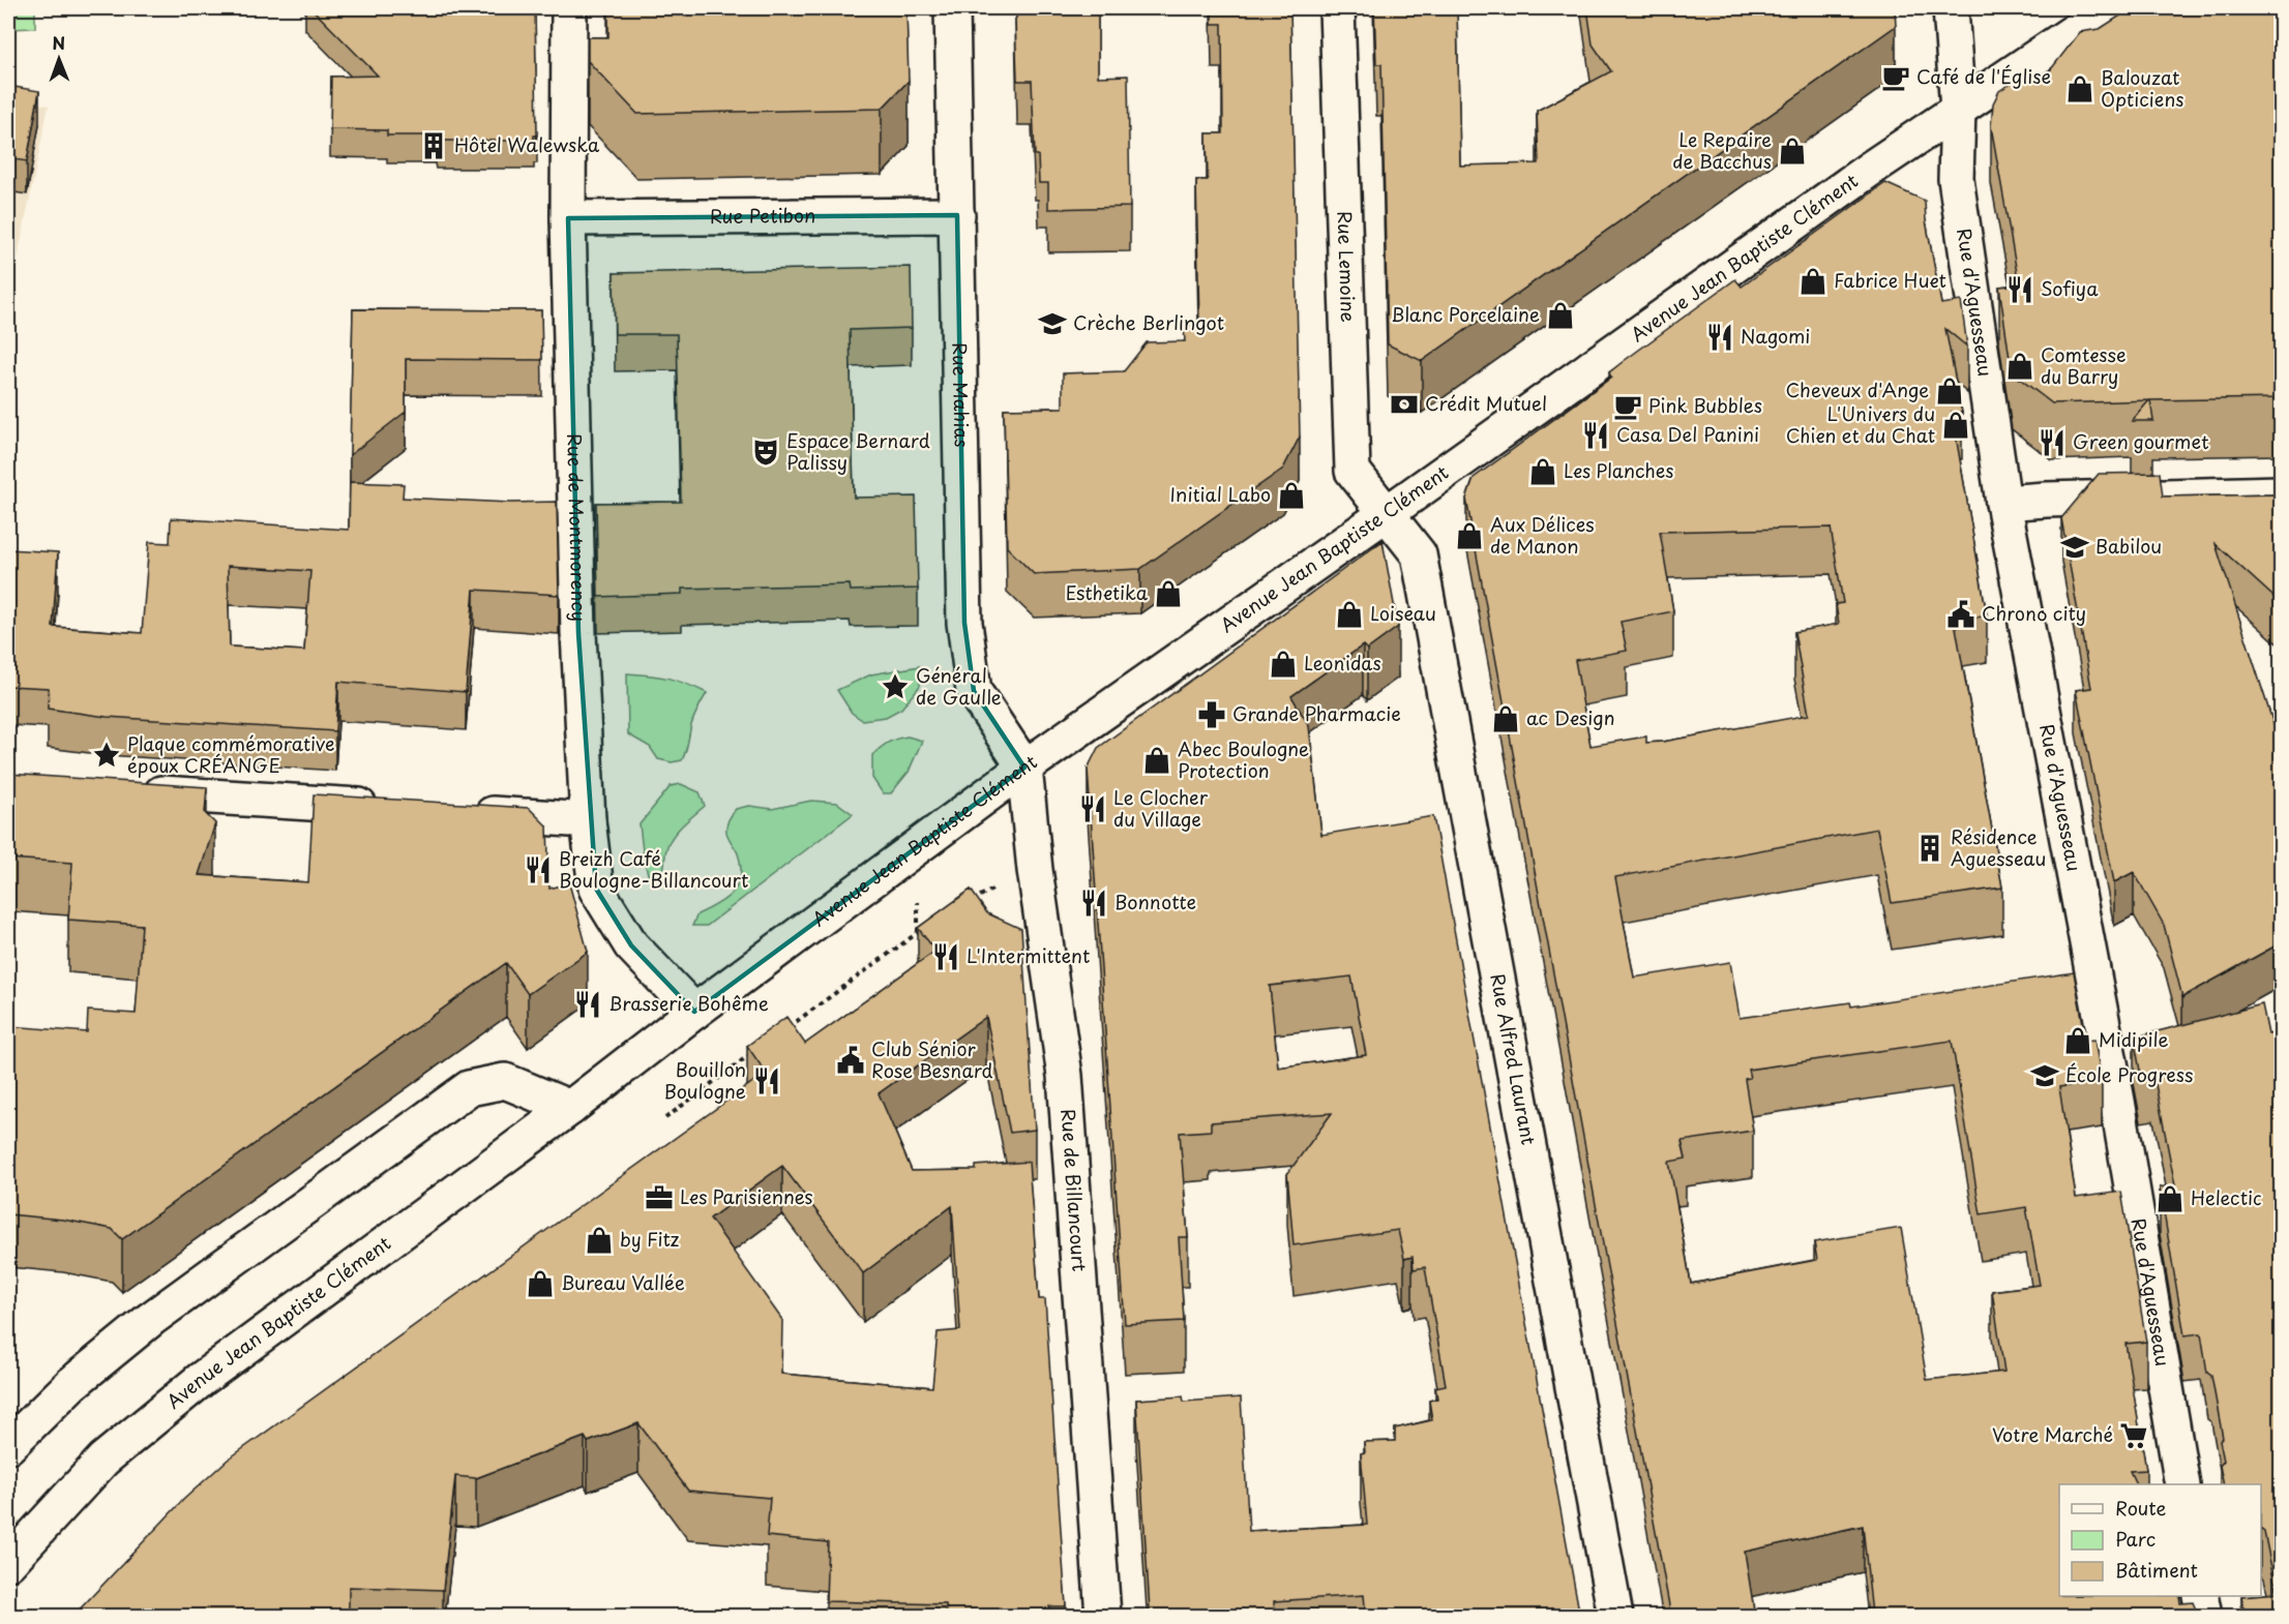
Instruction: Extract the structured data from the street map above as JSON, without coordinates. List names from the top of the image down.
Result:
{
  "streets": {
    "street": [
      "Rue Petibon",
      "Avenue Jean Baptiste Clément",
      "Rue Lemoine",
      "Rue d'Aguesseau",
      "Rue Mahias",
      "Rue de Montmorency",
      "Rue Alfred Laurant",
      "Rue de Billancourt"
    ]
  },
  "crossings": [
    ["Rue Petibon", "Rue Mahias"],
    ["Rue Petibon", "Rue de Montmorency"],
    ["Avenue Jean Baptiste Clément", "Rue Lemoine"],
    ["Avenue Jean Baptiste Clément", "Rue d'Aguesseau"],
    ["Avenue Jean Baptiste Clément", "Rue Mahias"],
    ["Avenue Jean Baptiste Clément", "Rue de Montmorency"],
    ["Avenue Jean Baptiste Clément", "Rue Alfred Laurant"],
    ["Avenue Jean Baptiste Clément", "Rue de Billancourt"],
    ["Rue Lemoine", "Rue Alfred Laurant"],
    ["Rue Mahias", "Rue de Billancourt"]
  ],
  "places": {
    "cafe": ["Café de l'Église", "Pink Bubbles"],
    "shop": [
      "Balouzat Opticiens",
      "Le Repaire de Bacchus",
      "Fabrice Huet",
      "Blanc Porcelaine",
      "Comtesse du Barry",
      "Cheveux d'Ange",
      "L'Univers du Chien et du Chat",
      "Les Planches",
      "Initial Labo",
      "Aux Délices de Manon",
      "Esthetika",
      "Loiseau",
      "Leonidas",
      "ac Design",
      "Abec Boulogne Protection",
      "Midipile",
      "Helectic",
      "by Fitz",
      "Bureau Vallée"
    ],
    "building": ["Hôtel Walewska", "Résidence Aguesseau"],
    "restaurant": [
      "Sofiya",
      "Nagomi",
      "Casa Del Panini",
      "Green gourmet",
      "Le Clocher du Village",
      "Breizh Café Boulogne-Billancourt",
      "Bonnotte",
      "L'Intermittent",
      "Brasserie Bohême",
      "Bouillon Boulogne"
    ],
    "school or university": ["Crèche Berlingot", "Babilou", "École Progress"],
    "bank": ["Crédit Mutuel"],
    "theatre": ["Espace Bernard Palissy"],
    "public building": ["Chrono city", "Club Sénior Rose Besnard"],
    "place": ["Général de Gaulle", "Plaque commémorative époux CRÉANGE"],
    "pharmacy": ["Grande Pharmacie"],
    "office": ["Les Parisiennes"],
    "supermarket": ["Votre Marché"]
  },
  "legend": ["Route", "Parc", "Bâtiment"],
  "north": "top"
}
